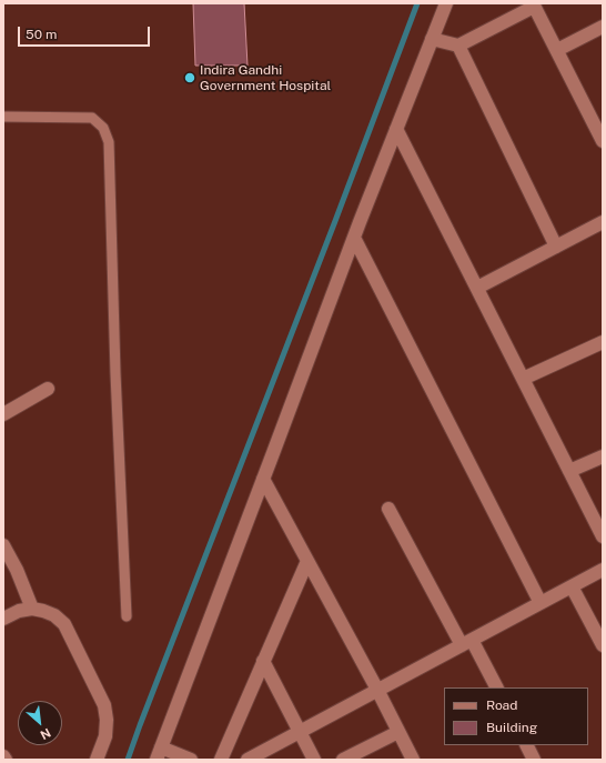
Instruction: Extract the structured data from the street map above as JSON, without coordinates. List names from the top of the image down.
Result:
{
  "places": ["Indira Gandhi Government Hospital"],
  "legend": ["Road", "Building"],
  "scale_bar": "50 m",
  "north": "bottom right"
}
